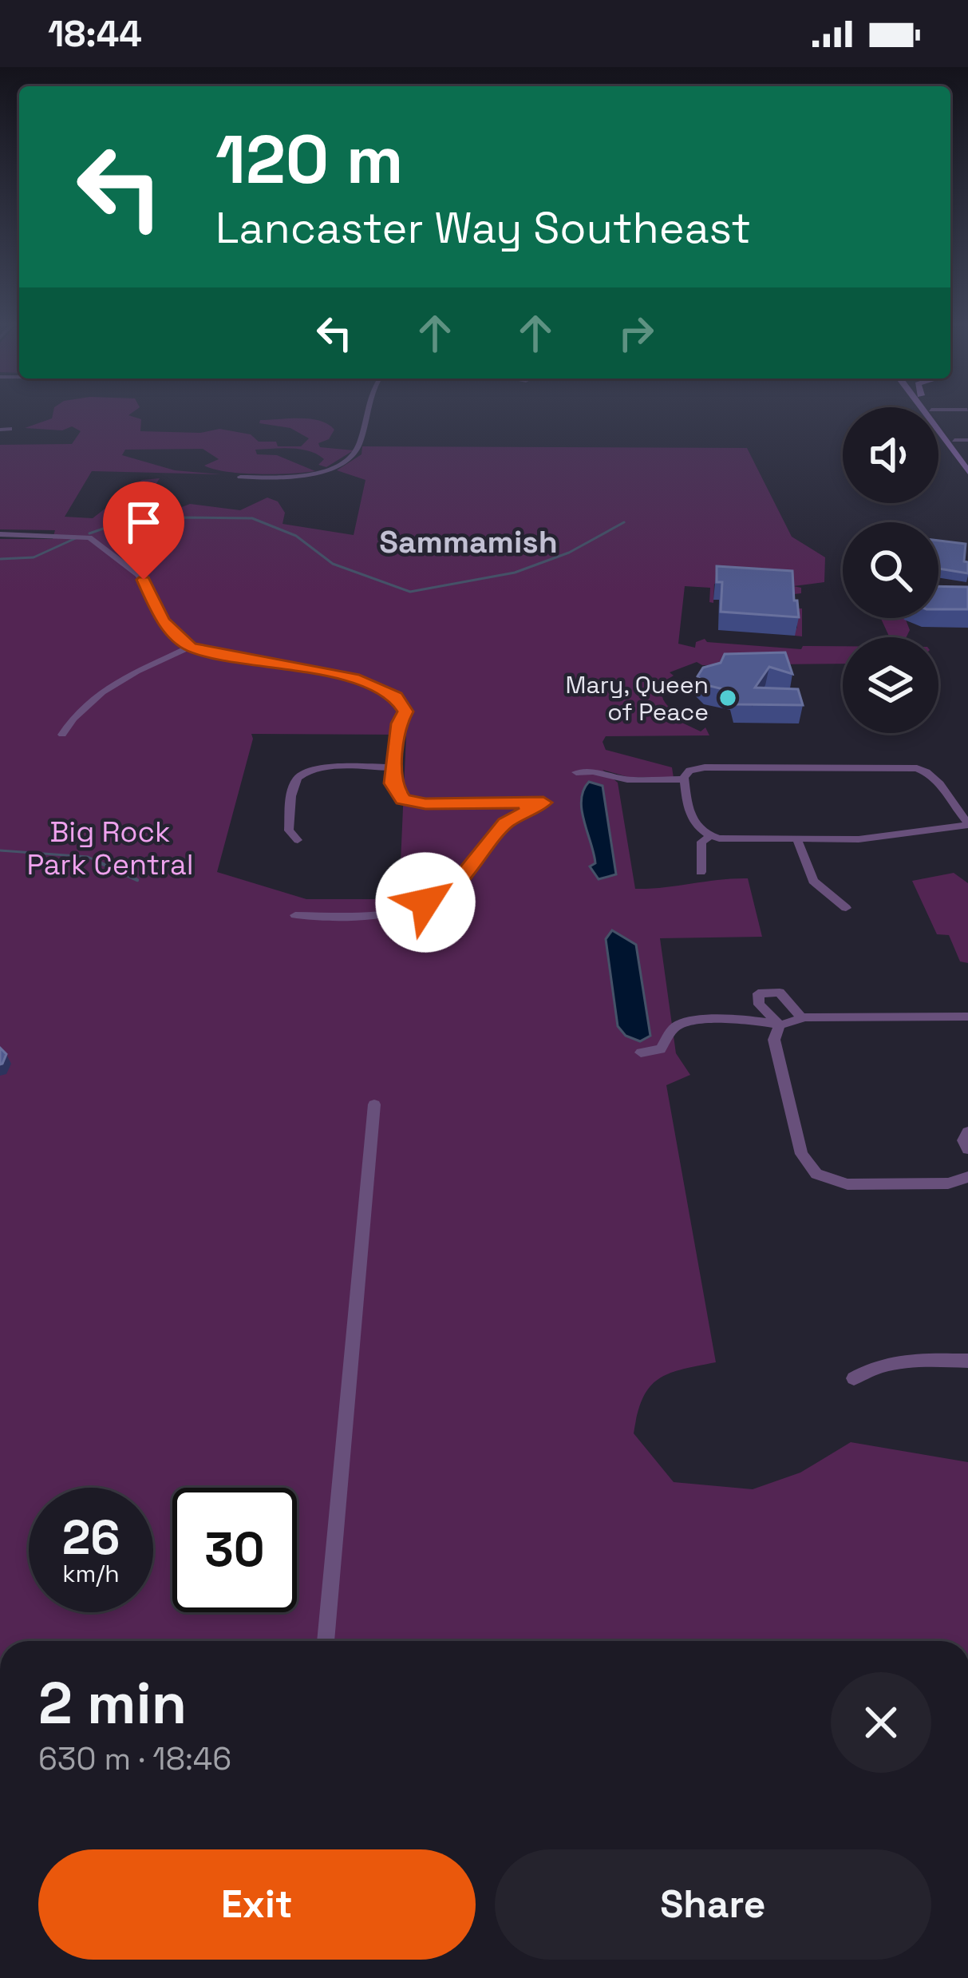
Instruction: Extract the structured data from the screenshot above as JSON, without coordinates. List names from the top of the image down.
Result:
{
  "districts": ["Sammamish"],
  "parks": ["Big Rock Park Central"],
  "places": ["Mary, Queen of Peace"],
  "page": {
    "status": "18:44",
    "turn": ["120 m", "Lancaster Way Southeast"],
    "speed": "26 km/h",
    "limit": "30",
    "heading": ["2 min", "630 m · 18:46"],
    "buttons": ["Exit", "Share"]
  }
}
